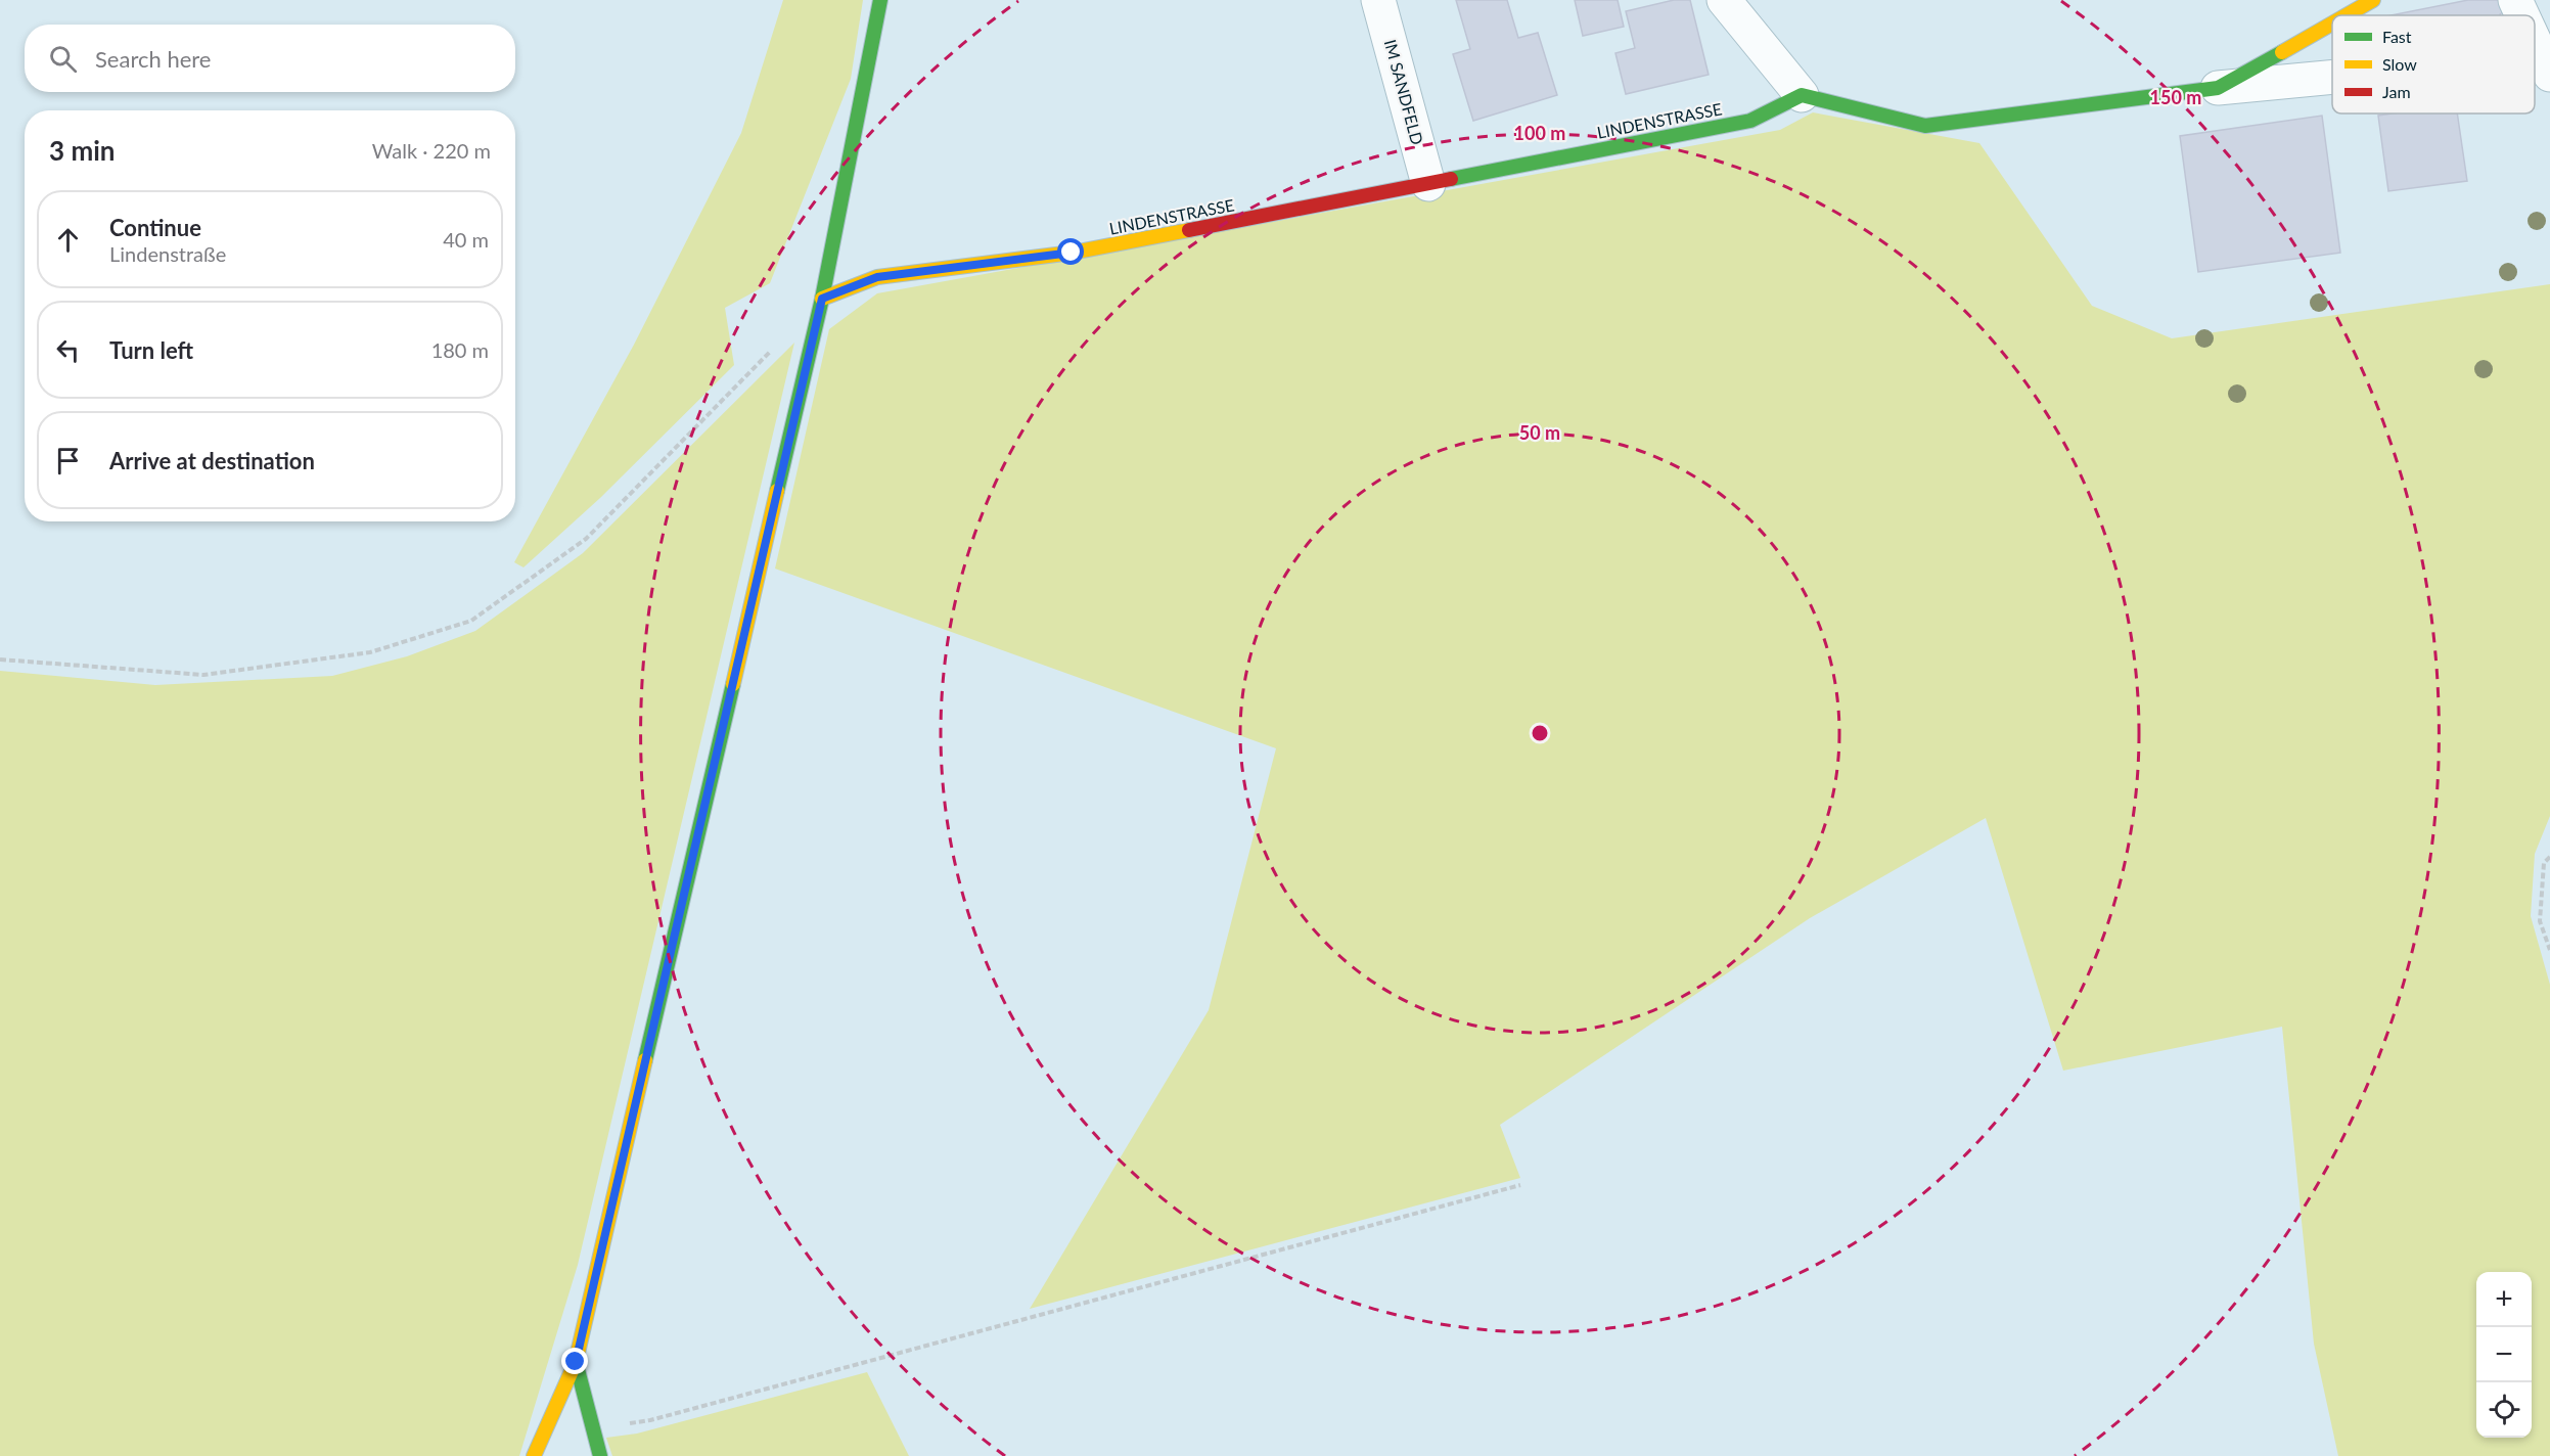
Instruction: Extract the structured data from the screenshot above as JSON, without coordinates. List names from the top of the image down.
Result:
{
  "streets": {
    "street": ["IM SANDFELD", "LINDENSTRASSE"]
  },
  "crossings": [
    ["IM SANDFELD", "LINDENSTRASSE"]
  ],
  "legend": ["Fast", "Slow", "Jam"],
  "page": {
    "search": "Search here",
    "heading": ["3 min", "Walk · 220 m"],
    "list": [
      ["Continue", "Lindenstraße", "40 m"],
      ["Turn left", "180 m"],
      "Arrive at destination"
    ],
    "map_buttons": ["+", "−"]
  },
  "rings": ["150 m", "100 m", "50 m"]
}
